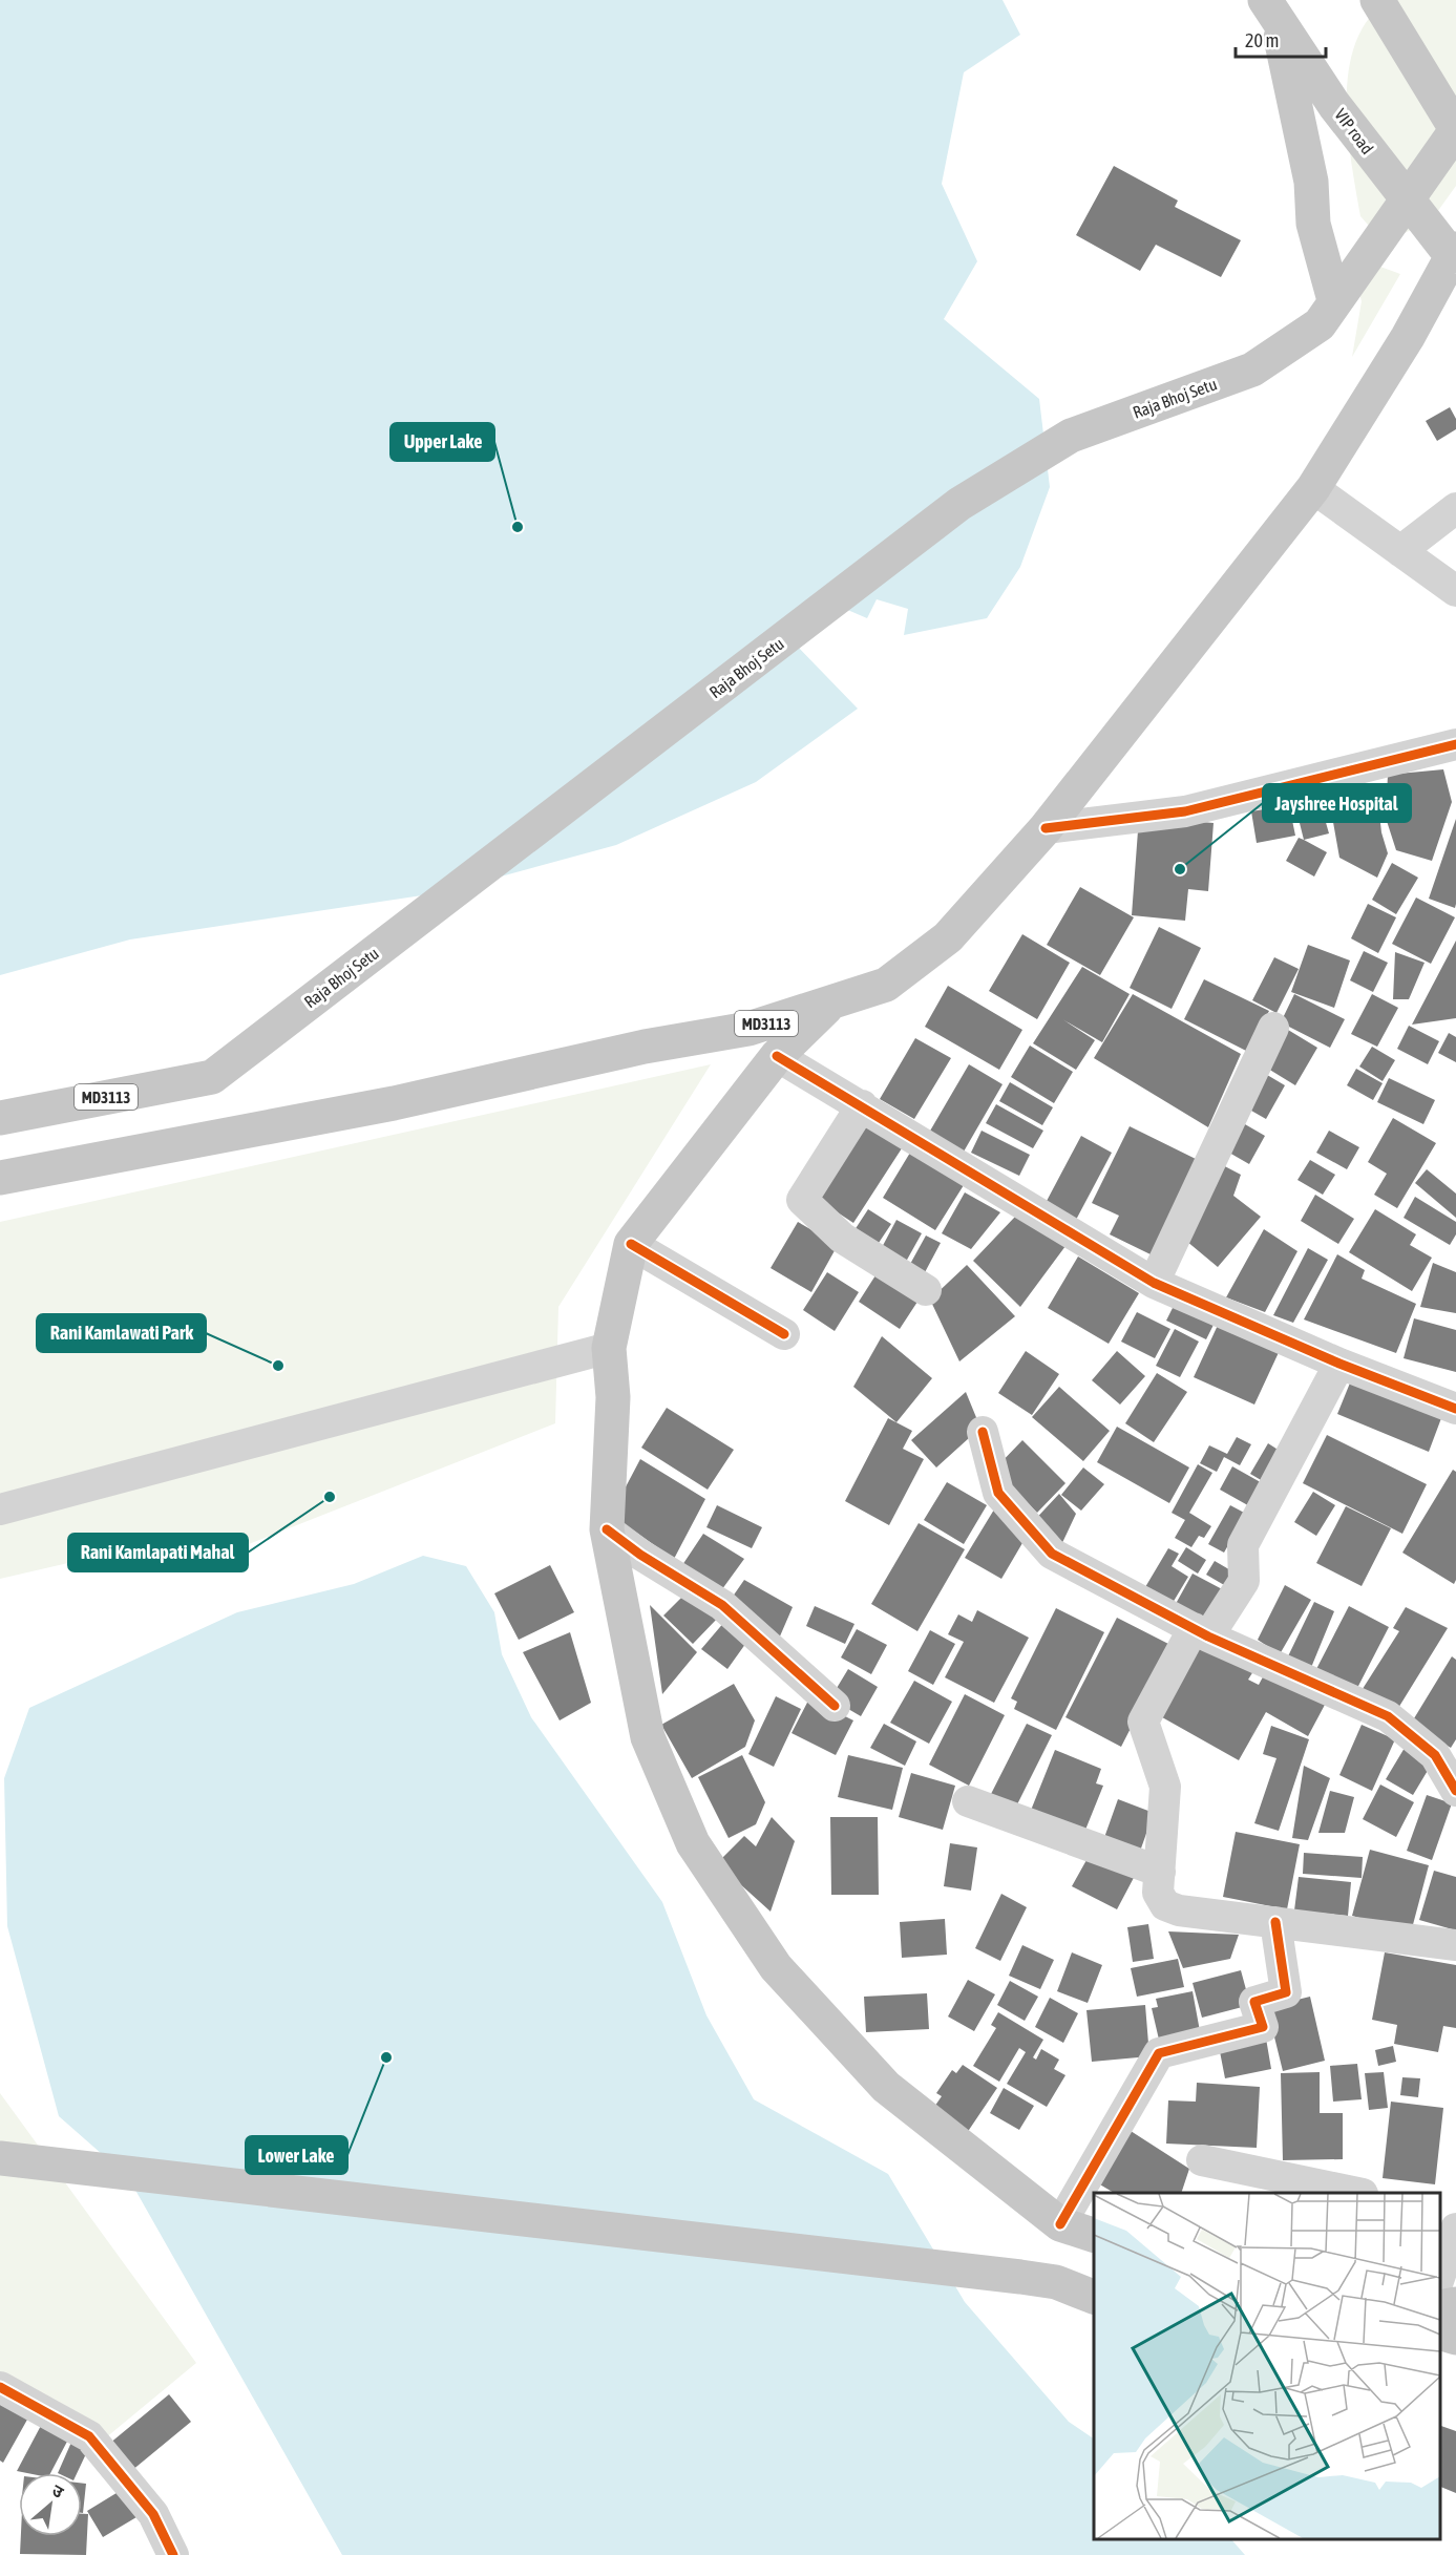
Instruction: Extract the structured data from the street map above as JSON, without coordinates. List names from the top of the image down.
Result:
{
  "streets": {
    "main road": ["VIP road", "Raja Bhoj Setu", "MD3113"]
  },
  "crossings": [
    ["VIP road", "Raja Bhoj Setu"]
  ],
  "places": [
    "Upper Lake",
    "Jayshree Hospital",
    "Rani Kamlawati Park",
    "Rani Kamlapati Mahal",
    "Lower Lake"
  ],
  "scale_bar": "20 m",
  "north": "top right"
}
